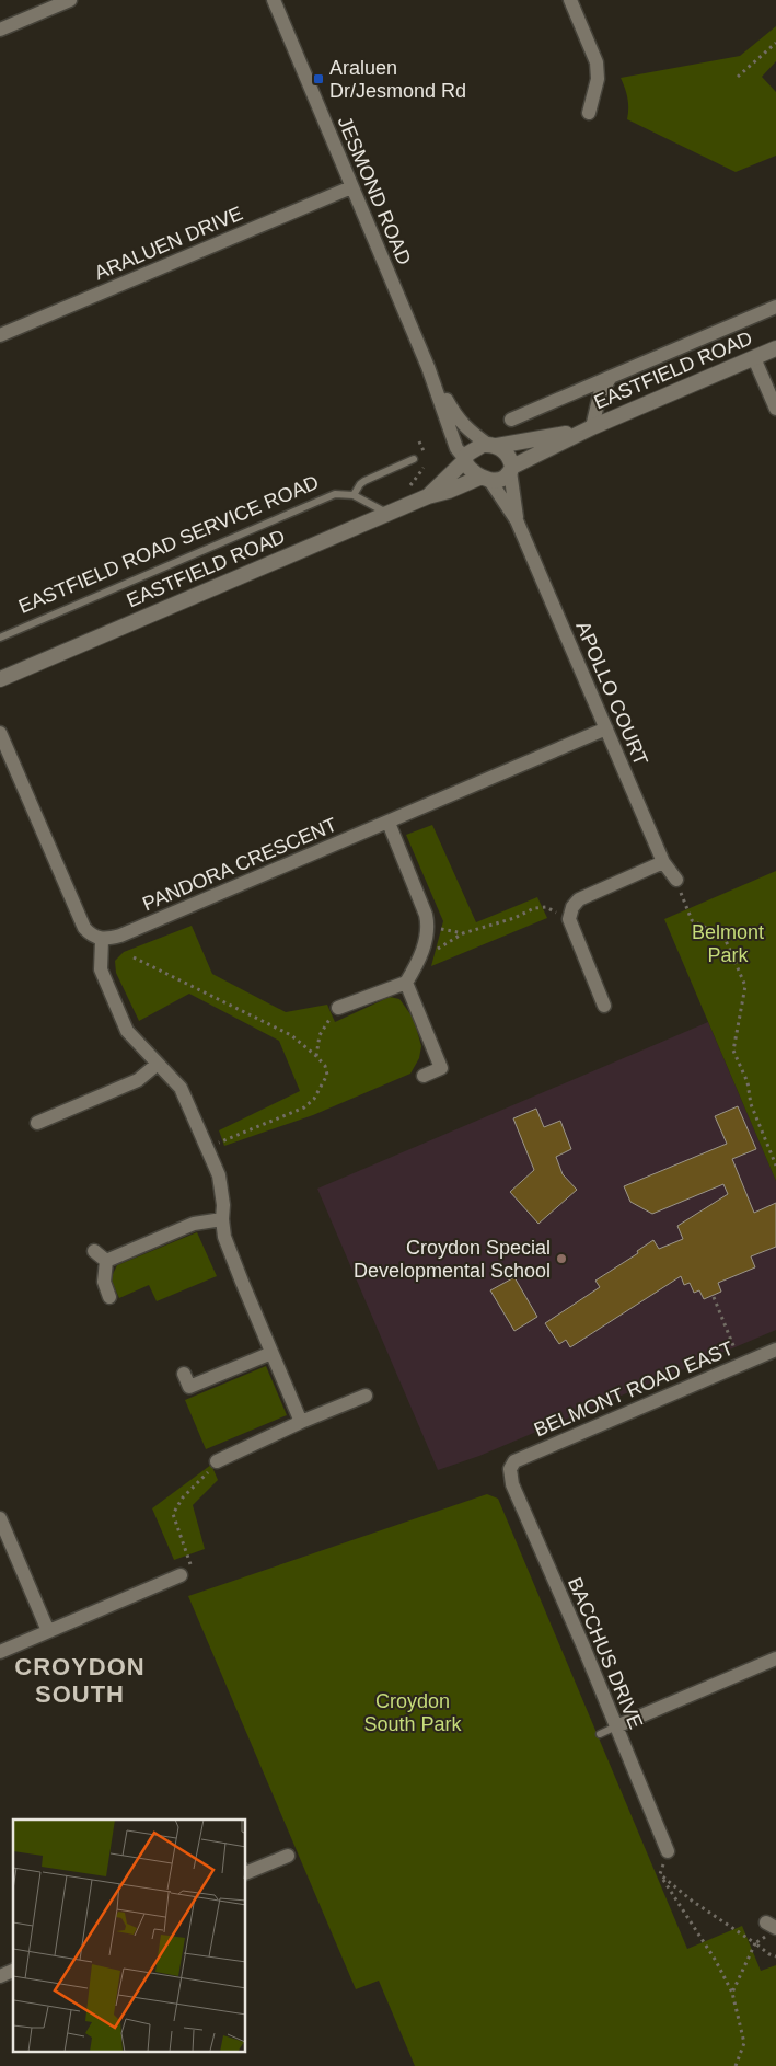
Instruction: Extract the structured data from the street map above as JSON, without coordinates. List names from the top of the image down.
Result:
{
  "streets": {
    "main road": ["EASTFIELD ROAD"],
    "street": [
      "JESMOND ROAD",
      "ARALUEN DRIVE",
      "APOLLO COURT",
      "PANDORA CRESCENT",
      "BELMONT ROAD EAST",
      "BACCHUS DRIVE"
    ],
    "lane": ["EASTFIELD ROAD SERVICE ROAD"]
  },
  "crossings": [
    ["JESMOND ROAD", "ARALUEN DRIVE"],
    ["JESMOND ROAD", "EASTFIELD ROAD"],
    ["JESMOND ROAD", "APOLLO COURT"],
    ["EASTFIELD ROAD", "APOLLO COURT"],
    ["APOLLO COURT", "PANDORA CRESCENT"],
    ["BELMONT ROAD EAST", "BACCHUS DRIVE"]
  ],
  "districts": ["CROYDON SOUTH"],
  "parks": ["Belmont Park", "Croydon South Park"],
  "places": {
    "transit": ["Araluen Dr/Jesmond Rd"],
    "other": ["Croydon Special Developmental School"]
  }
}
